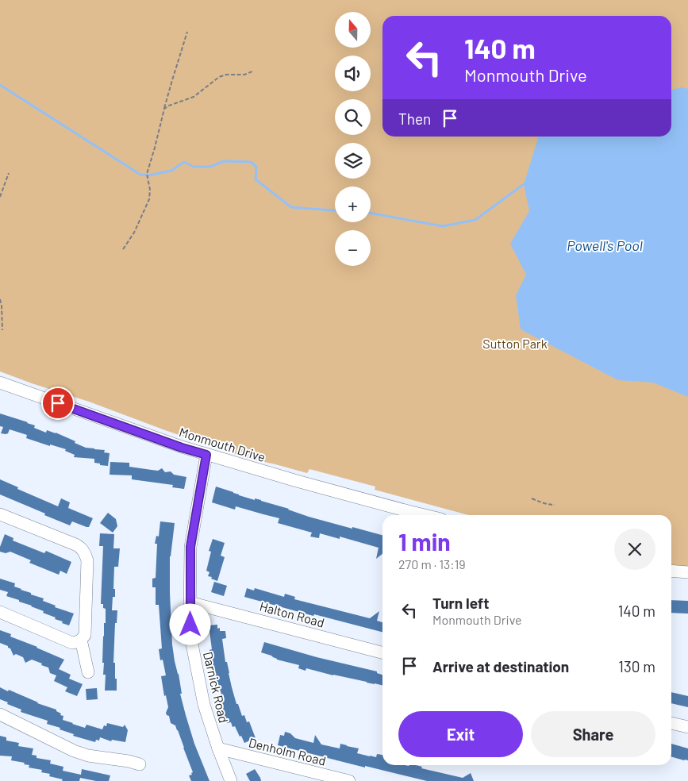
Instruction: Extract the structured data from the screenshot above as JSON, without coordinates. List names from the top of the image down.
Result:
{
  "streets": {
    "street": [
      "Monmouth Drive",
      "Halton Road",
      "Darnick Road",
      "Denholm Road"
    ]
  },
  "crossings": [
    ["Monmouth Drive", "Darnick Road"],
    ["Halton Road", "Darnick Road"],
    ["Darnick Road", "Denholm Road"]
  ],
  "water": ["Powell's Pool"],
  "parks": ["Sutton Park"],
  "north": "top",
  "page": {
    "map_buttons": ["+", "−"],
    "turn": ["140 m", "Monmouth Drive"],
    "then": "Then",
    "heading": ["1 min", "270 m · 13:19"],
    "list": [
      {
        "name": "Turn left",
        "note": "Monmouth Drive",
        "value": "140 m"
      },
      {
        "name": "Arrive at destination",
        "value": "130 m"
      }
    ],
    "buttons": ["Exit", "Share"]
  }
}
